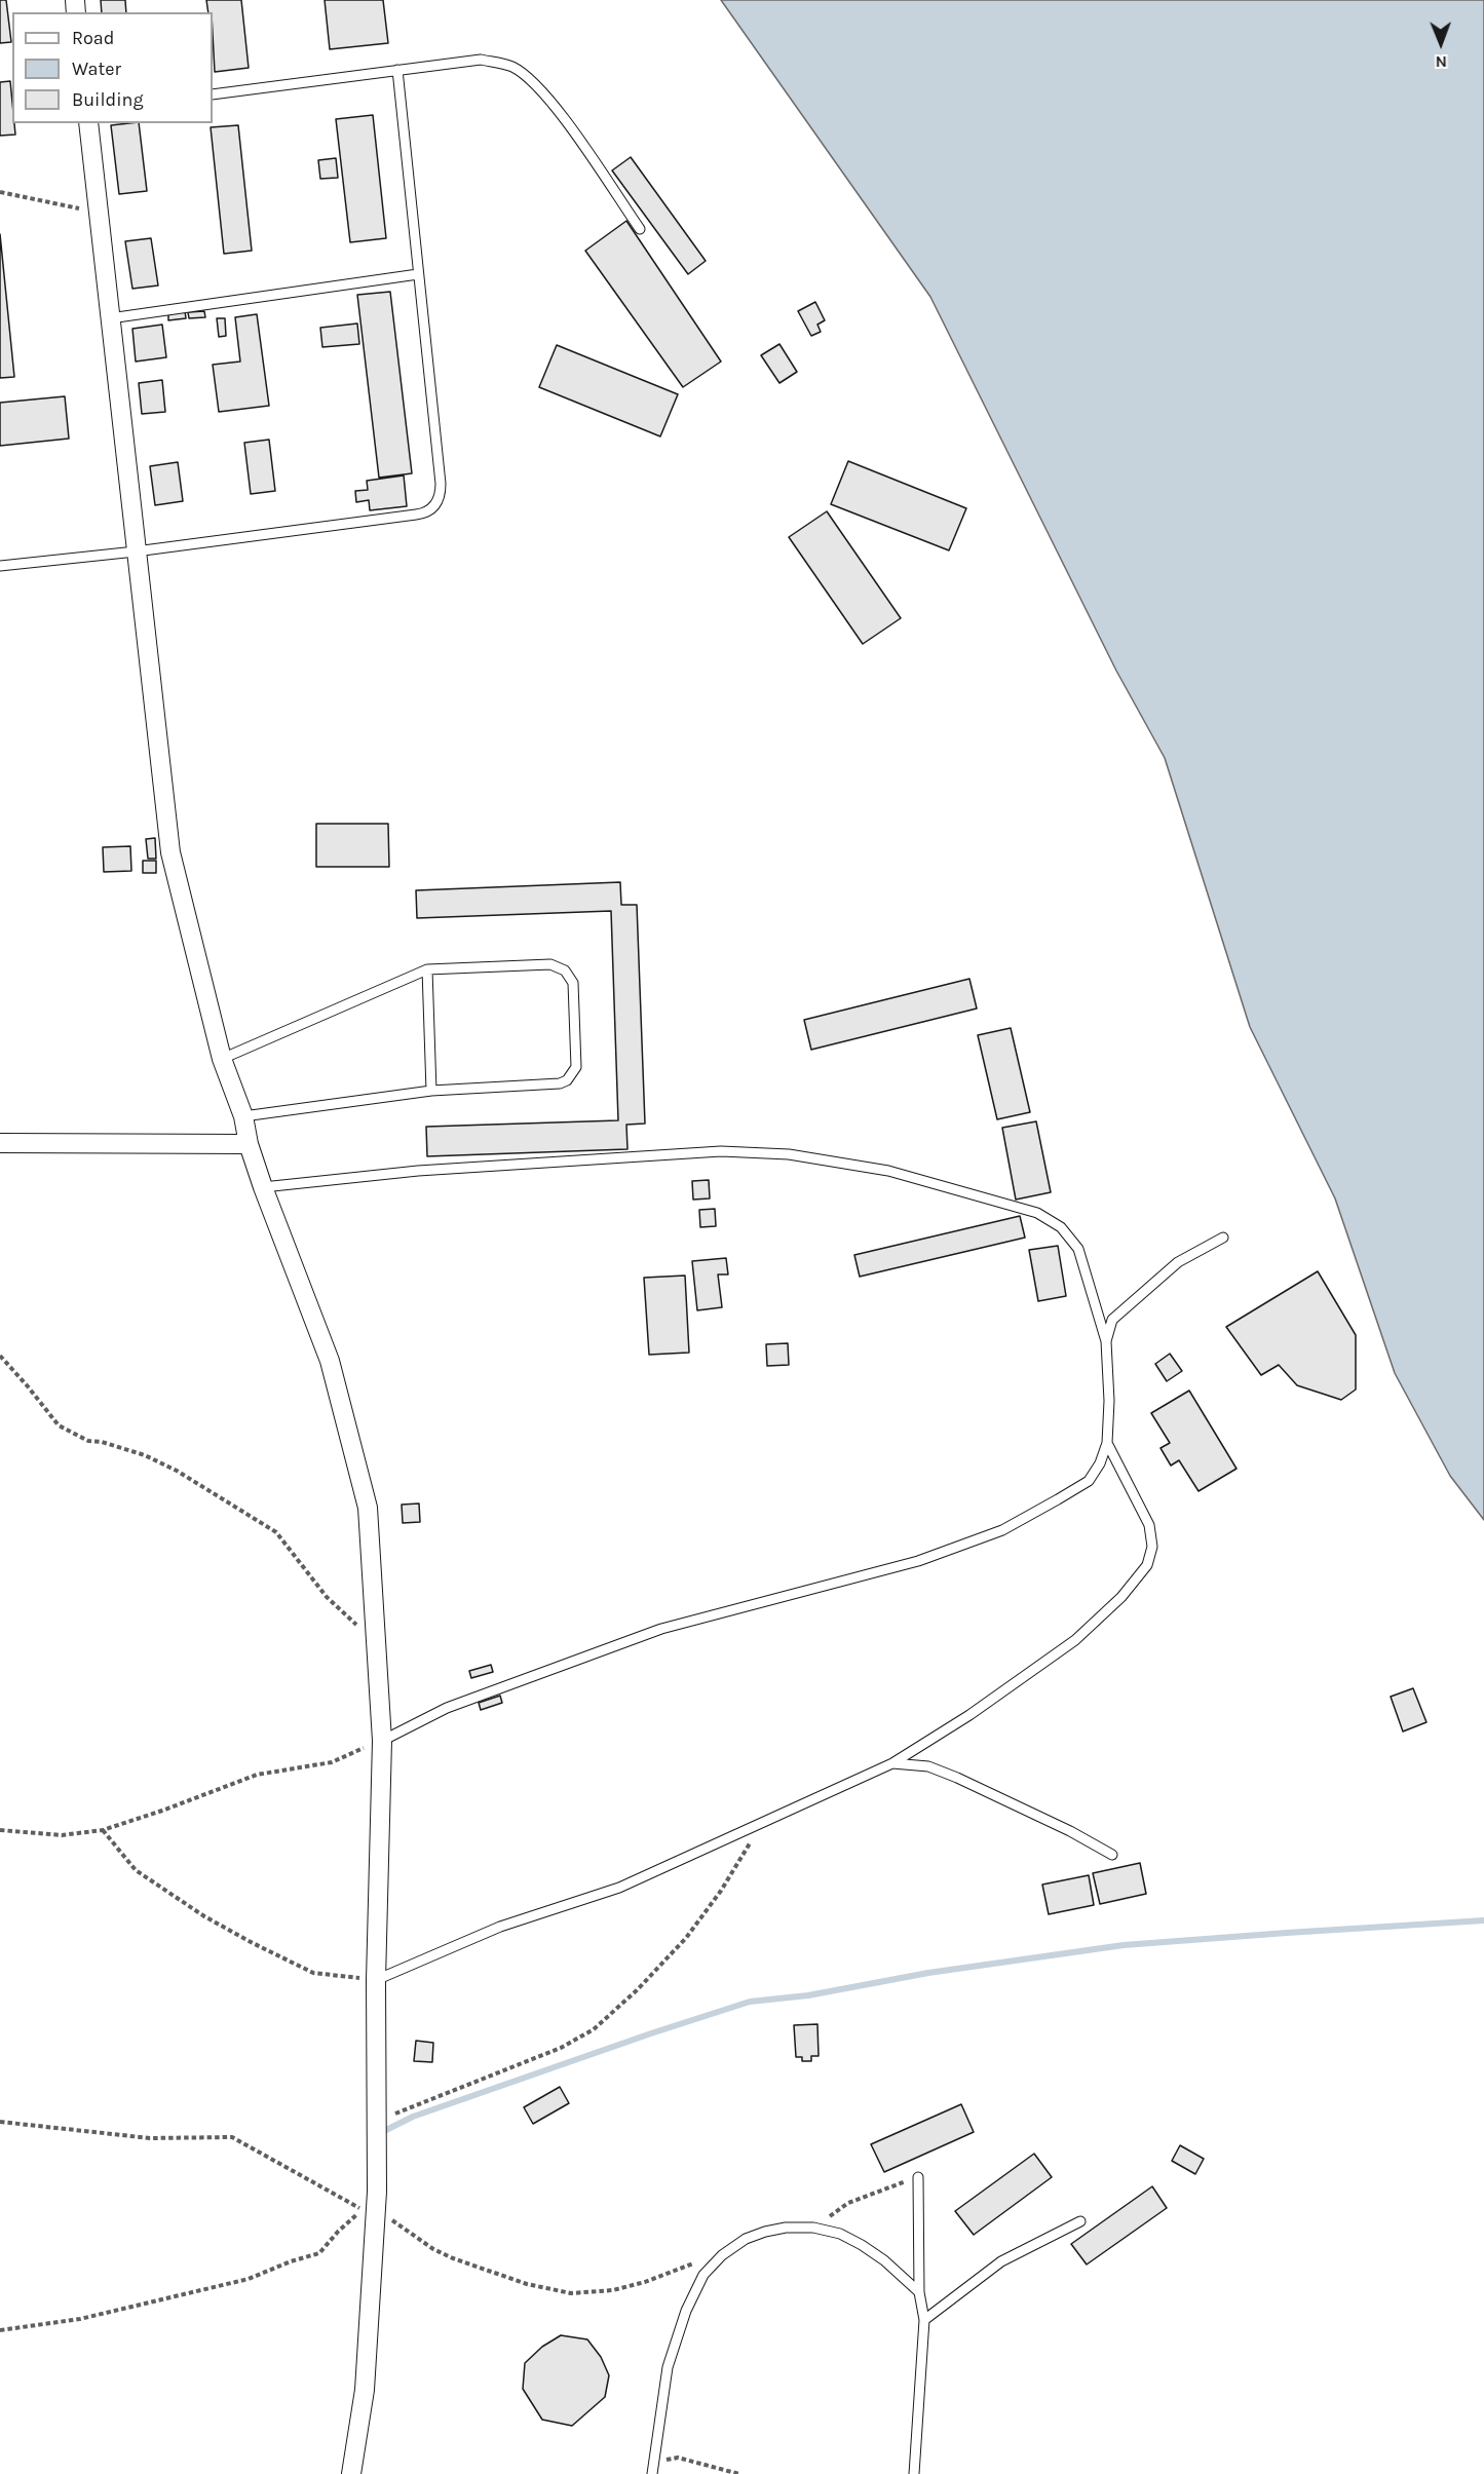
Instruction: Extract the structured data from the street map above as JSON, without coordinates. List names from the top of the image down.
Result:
{
  "legend": ["Road", "Water", "Building"],
  "north": "bottom"
}
